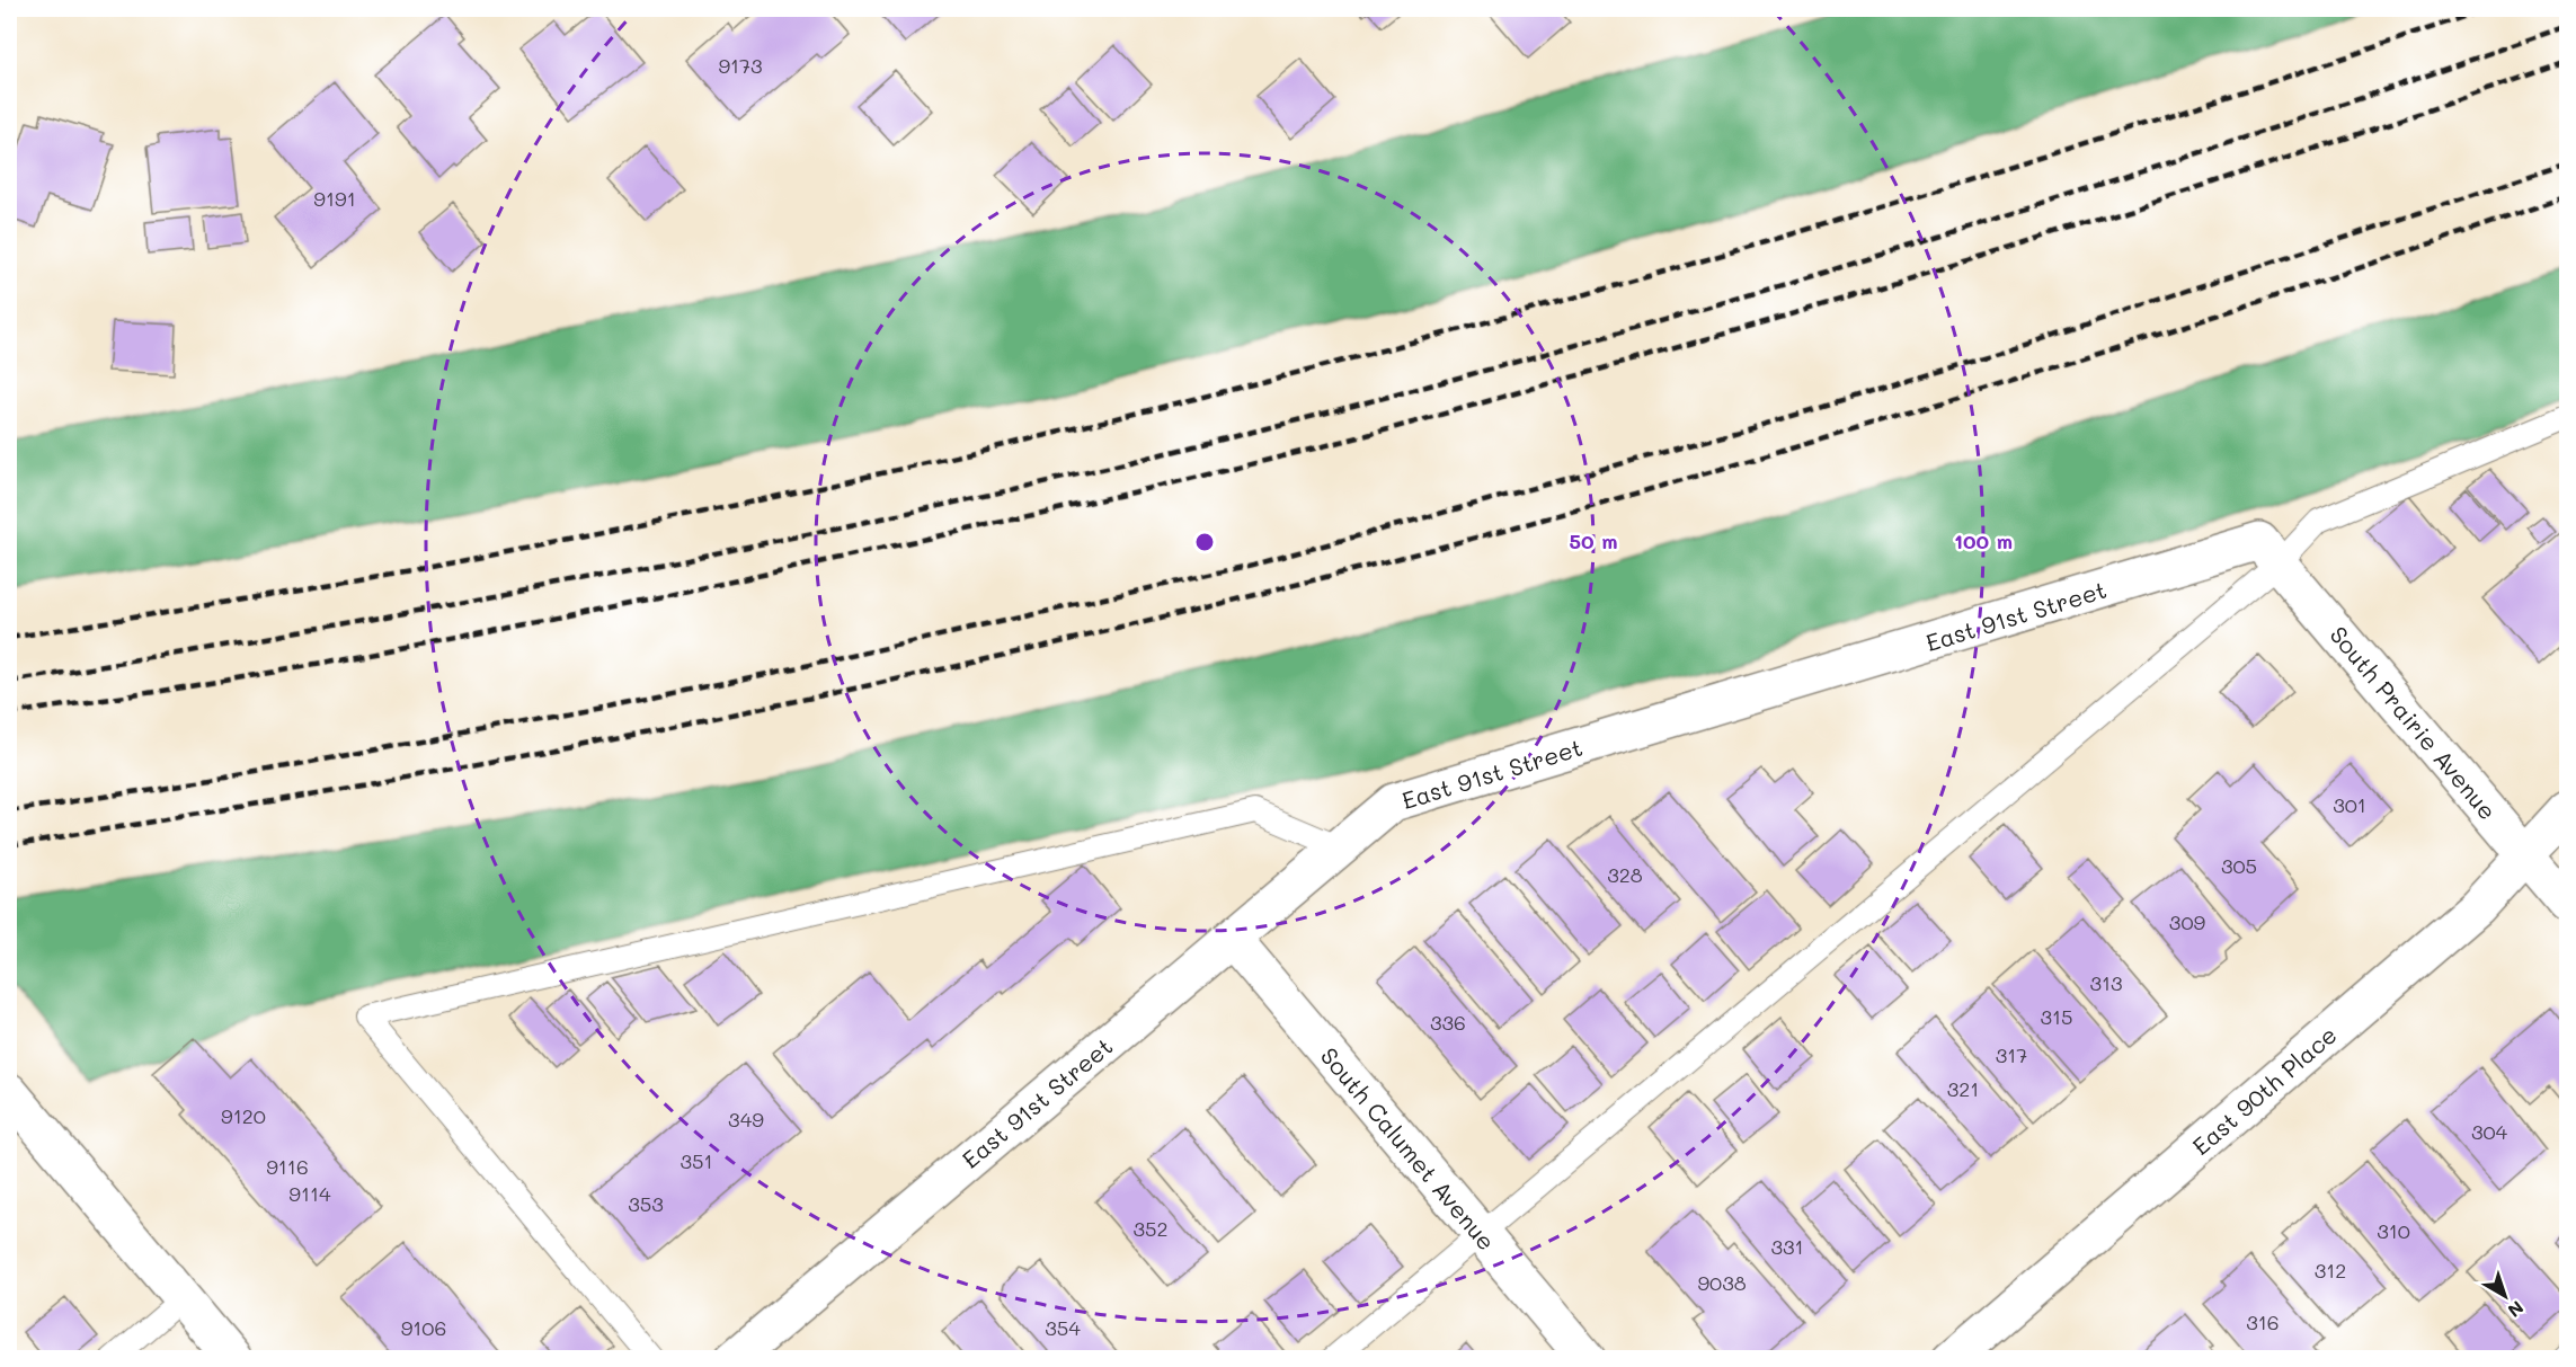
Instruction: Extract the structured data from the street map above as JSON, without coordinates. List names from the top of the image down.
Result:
{
  "streets": {
    "street": [
      "East 91st Street",
      "South Prairie Avenue",
      "East 90th Place",
      "South Calumet Avenue"
    ]
  },
  "crossings": [
    ["East 91st Street", "South Prairie Avenue"],
    ["East 91st Street", "South Calumet Avenue"],
    ["South Prairie Avenue", "East 90th Place"]
  ],
  "house_numbers": [
    "9173",
    "9191",
    "301",
    "305",
    "328",
    "309",
    "313",
    "315",
    "336",
    "317",
    "321",
    "9120",
    "349",
    "304",
    "351",
    "9116",
    "9114",
    "353",
    "352",
    "310",
    "331",
    "312",
    "9038",
    "316",
    "9106",
    "354"
  ],
  "north": "bottom right",
  "rings": ["50 m", "100 m"]
}
